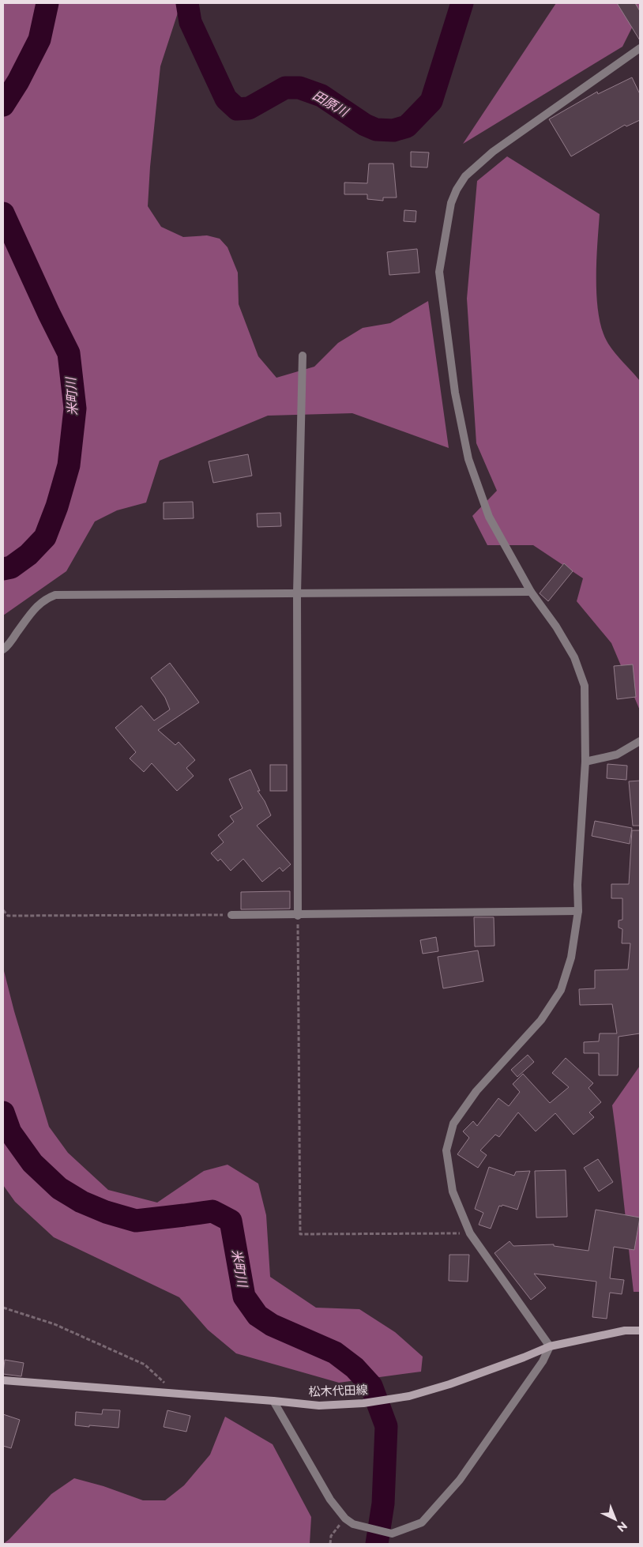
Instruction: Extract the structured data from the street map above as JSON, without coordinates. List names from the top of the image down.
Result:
{
  "streets": {
    "main road": ["松木代田線"]
  },
  "water": ["田原川", "米町川"],
  "north": "bottom right"
}
